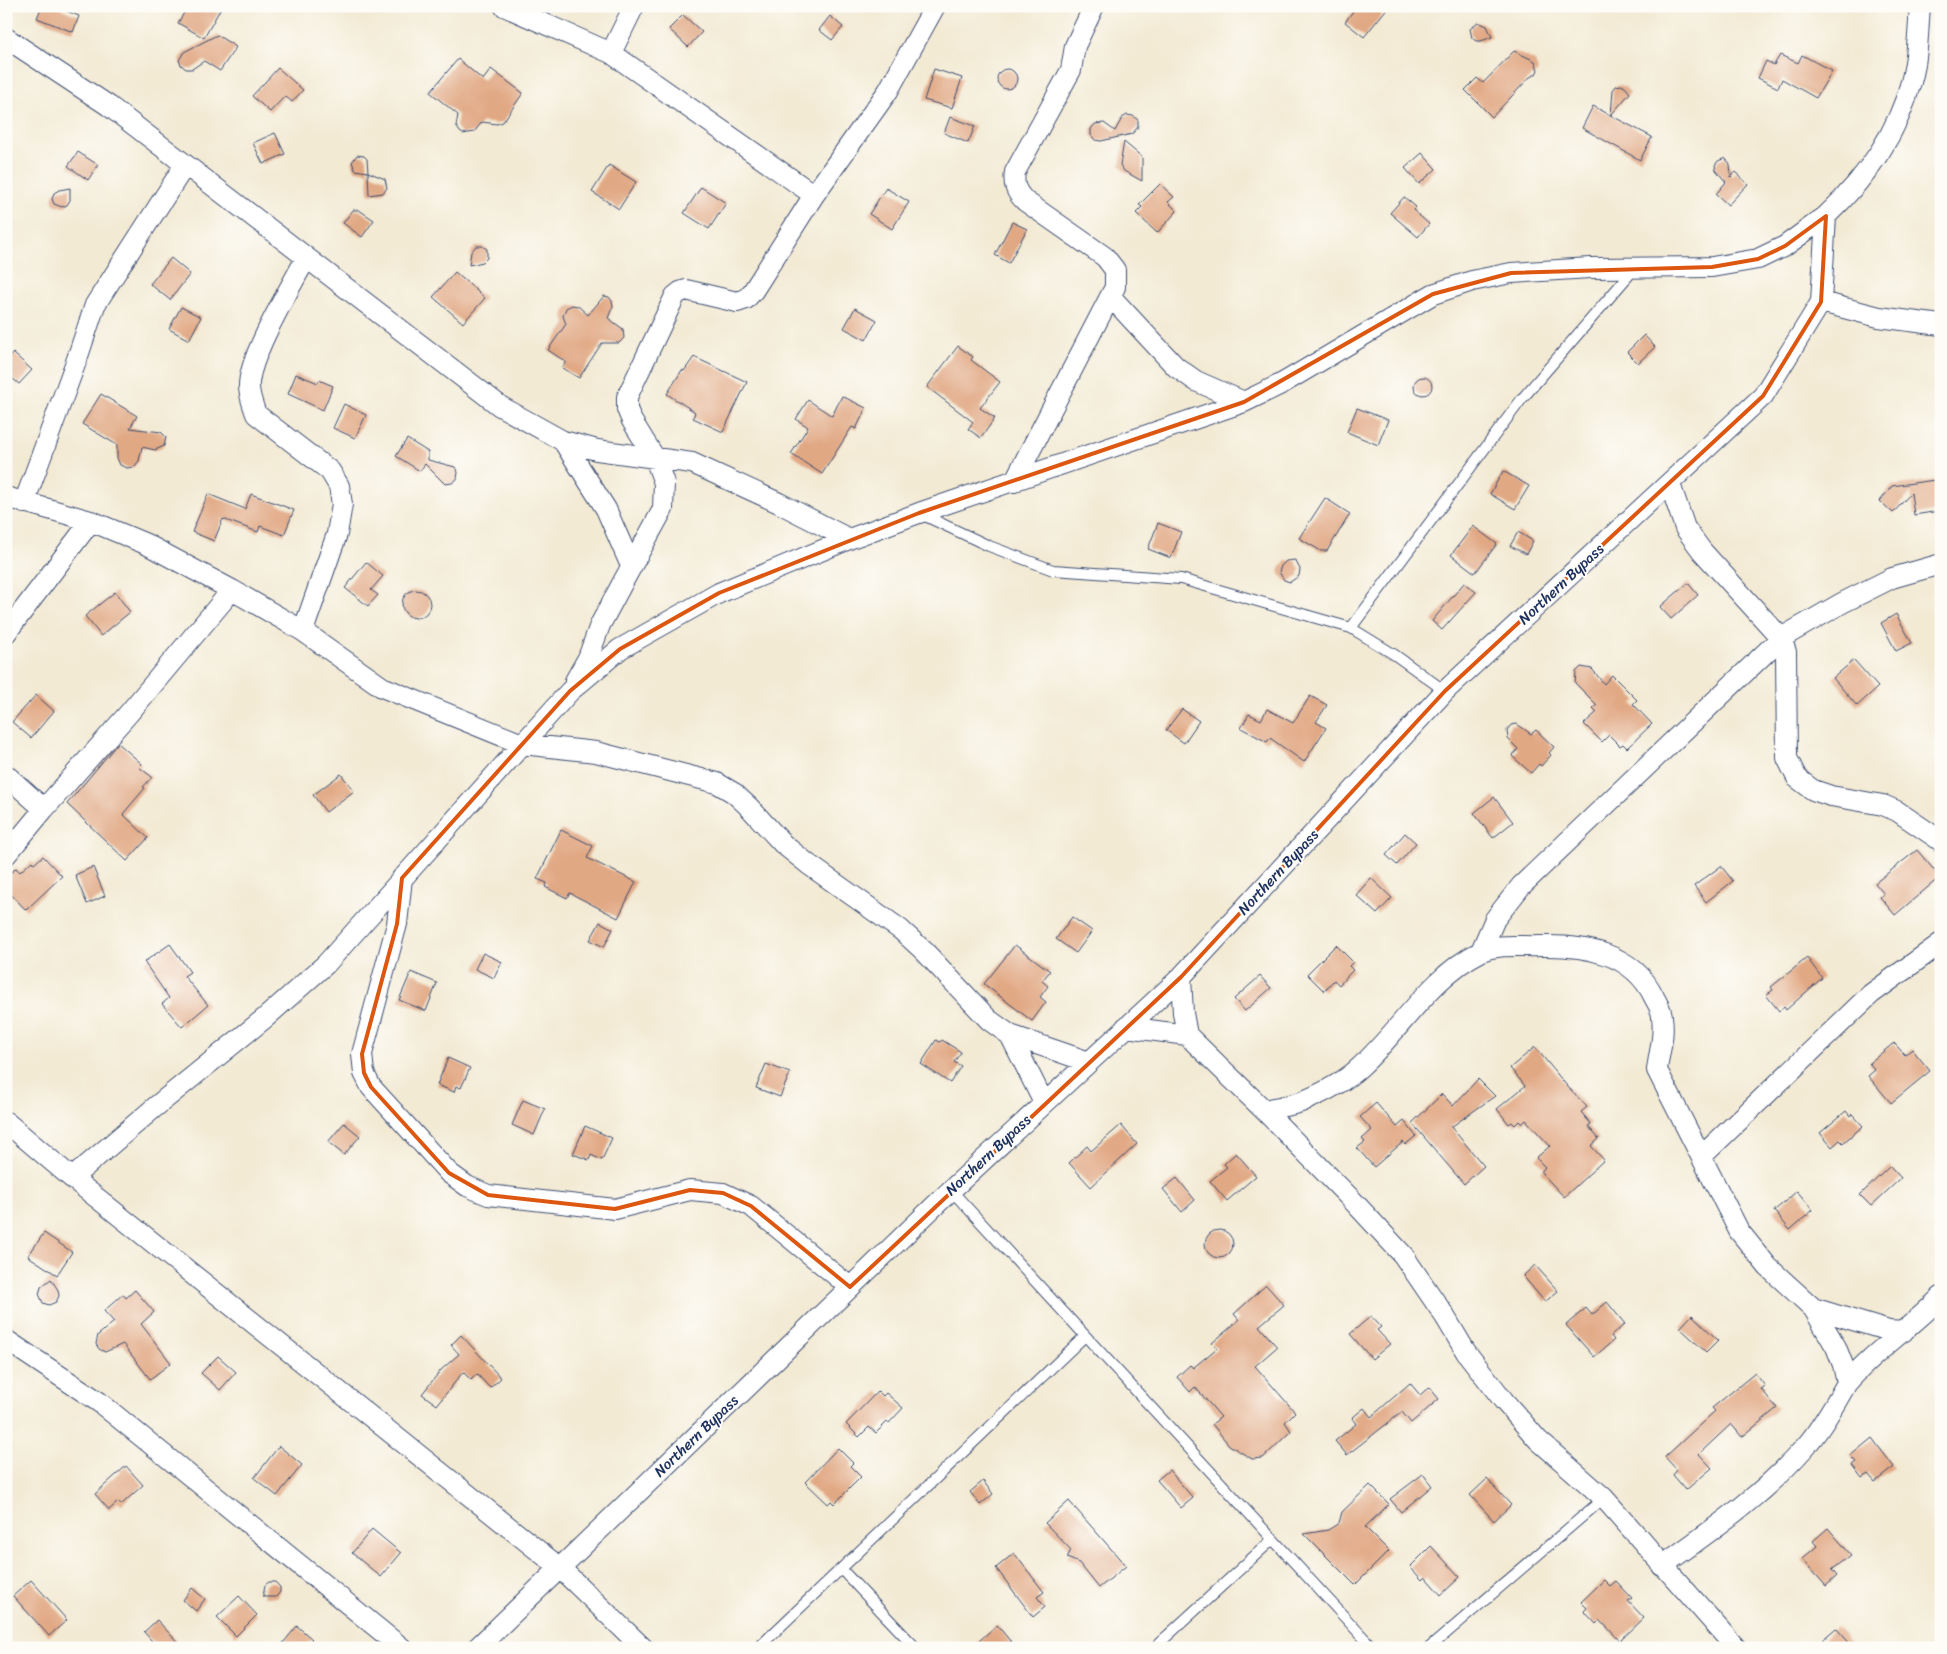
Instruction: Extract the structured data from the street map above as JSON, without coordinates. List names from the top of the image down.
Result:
{
  "streets": {
    "street": ["Northern Bypass"]
  }
}
